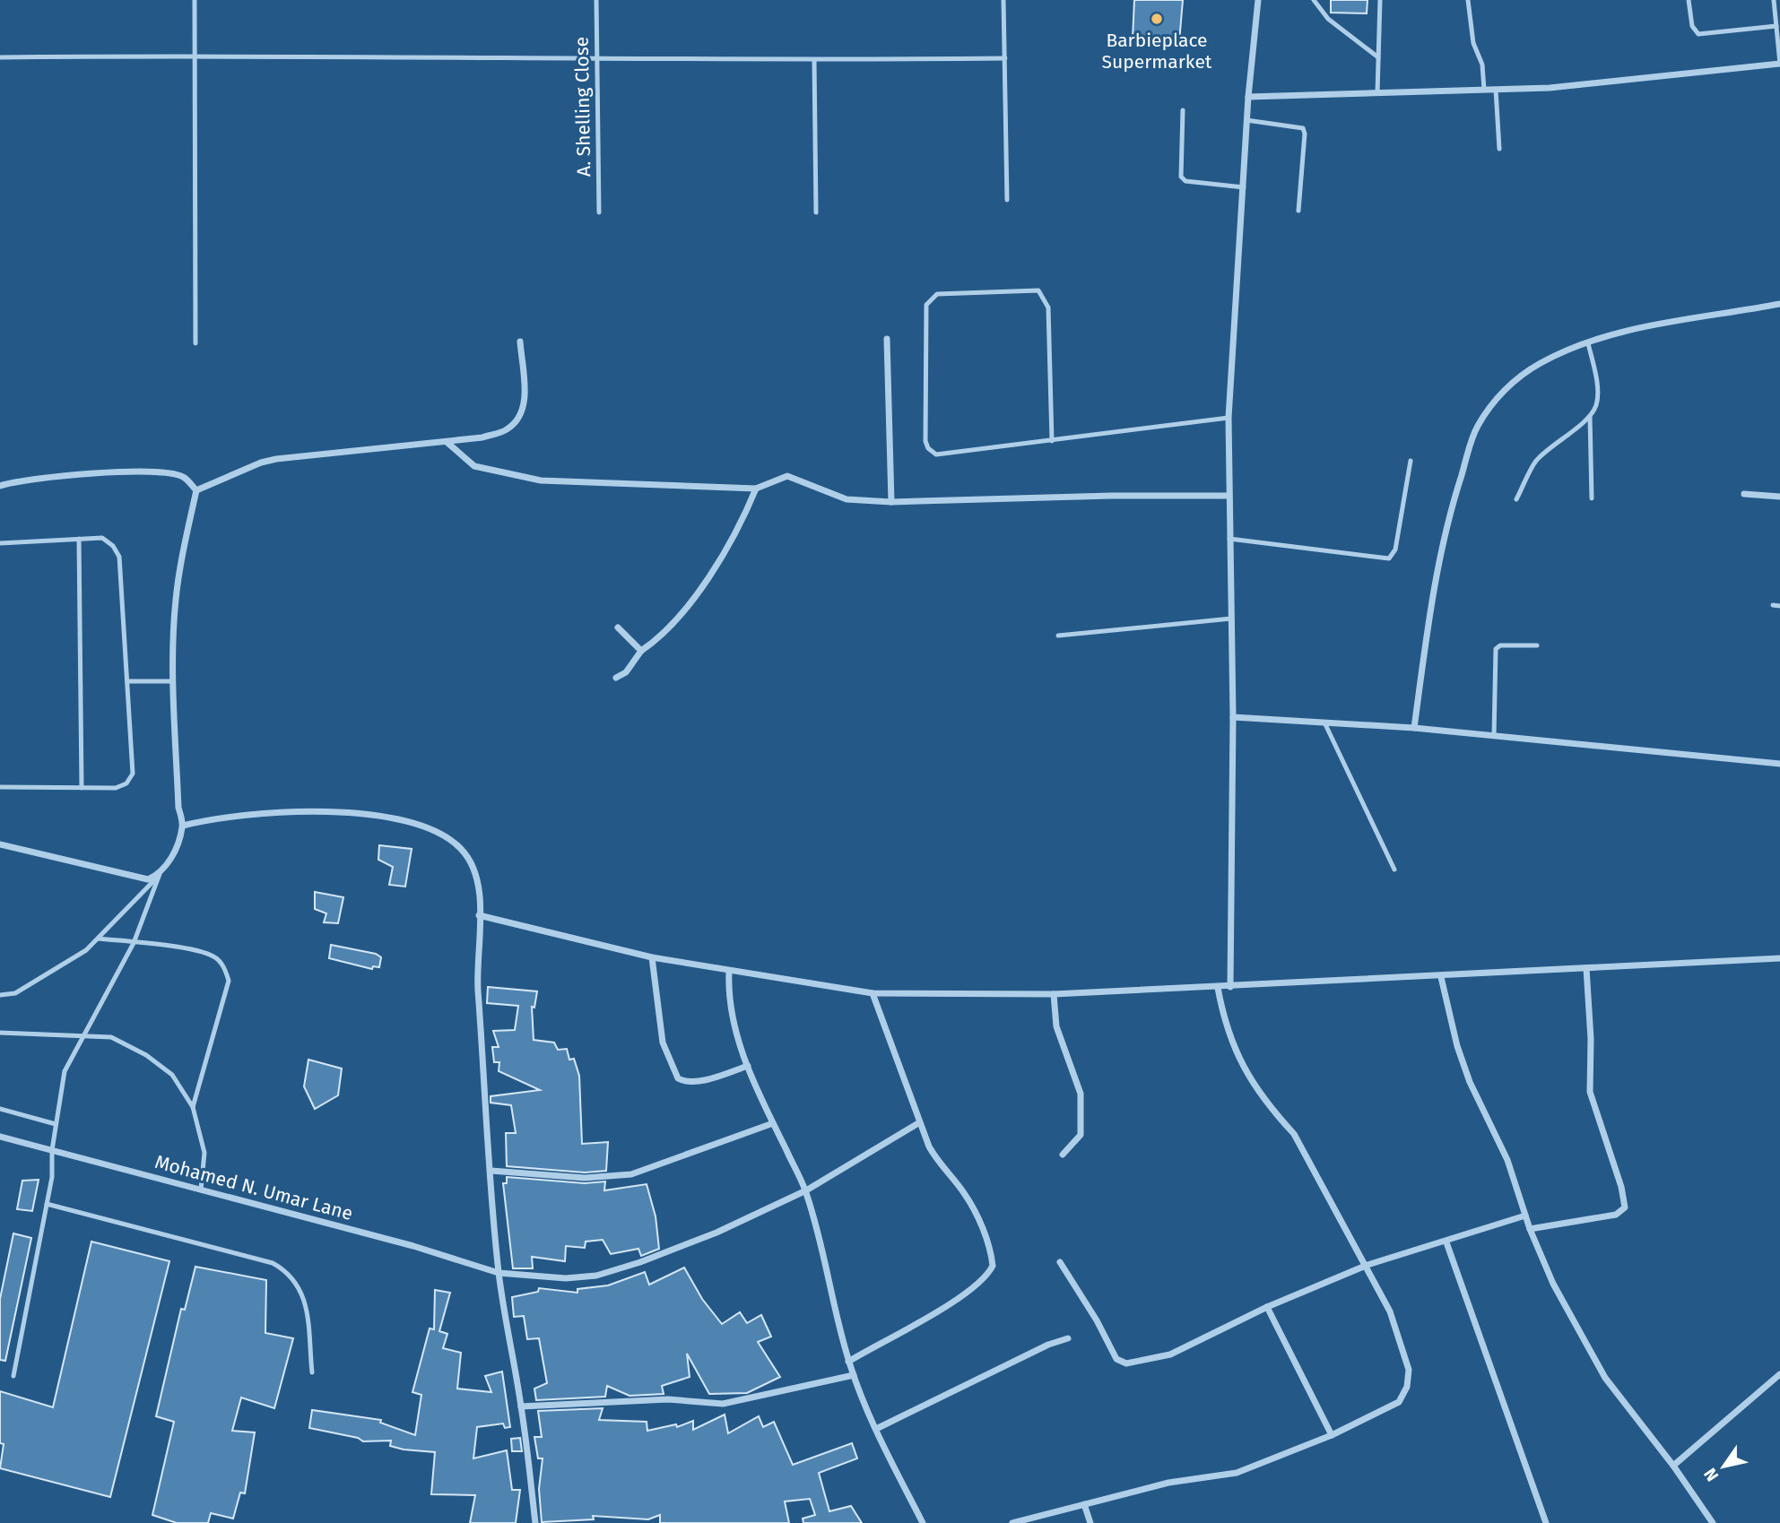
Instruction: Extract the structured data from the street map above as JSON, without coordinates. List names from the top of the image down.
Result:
{
  "streets": {
    "street": ["Mohamed N. Umar Lane"],
    "lane": ["A. Shelling Close"]
  },
  "places": ["Barbieplace Supermarket"],
  "north": "bottom left"
}
